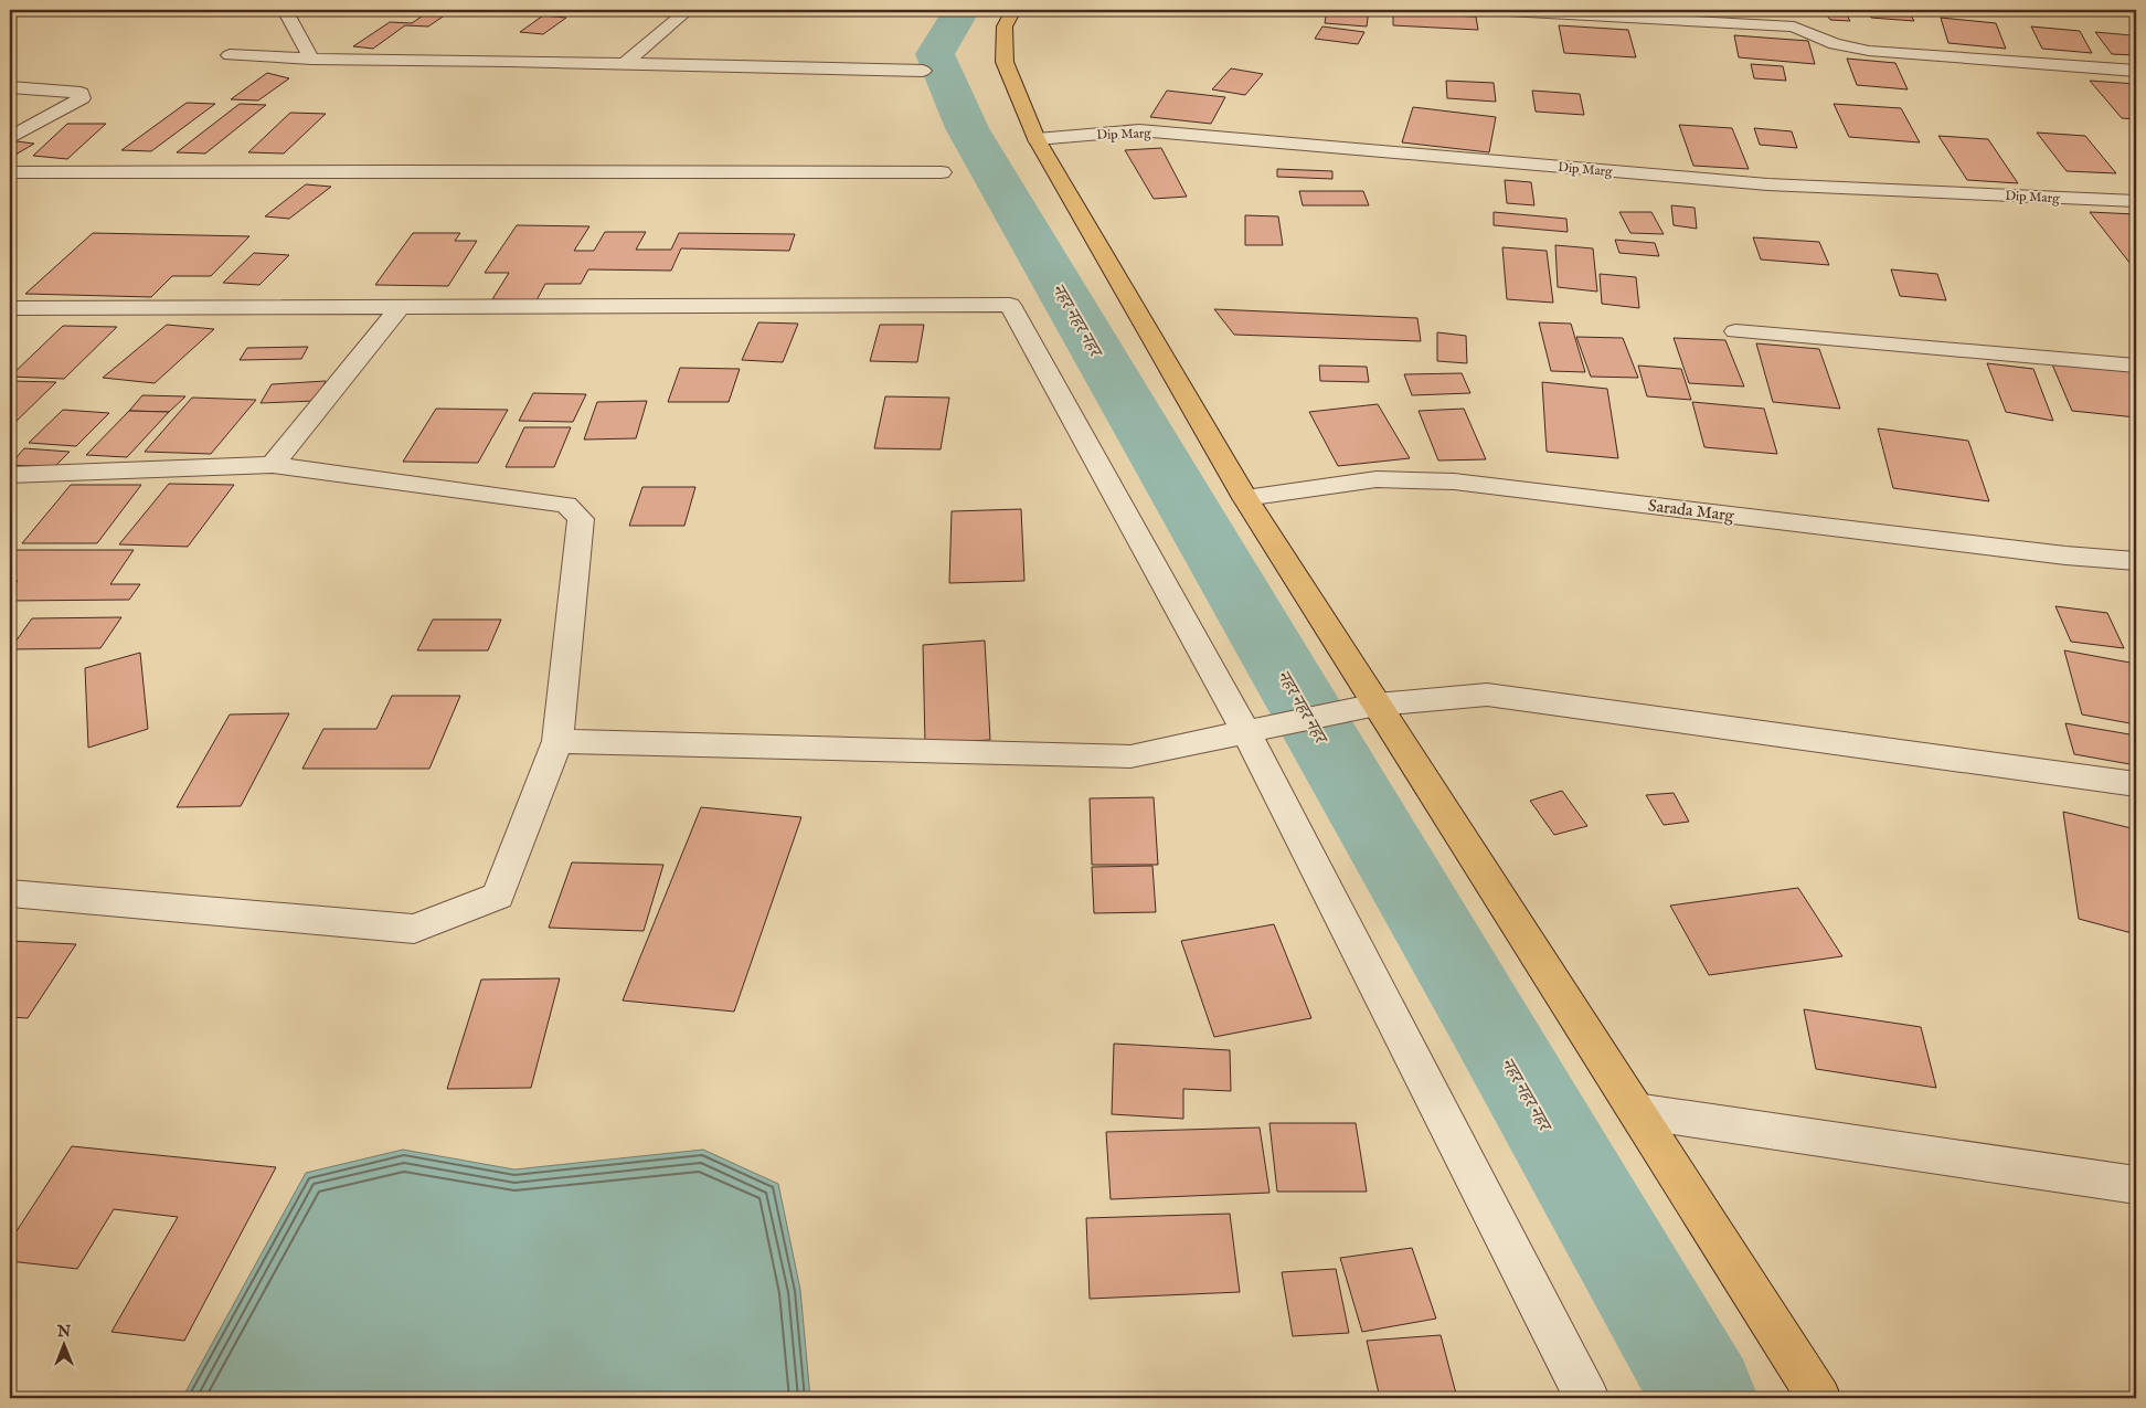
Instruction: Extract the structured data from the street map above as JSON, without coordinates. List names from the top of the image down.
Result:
{
  "streets": {
    "street": ["Dip Marg", "Sarada Marg"]
  },
  "water": ["नहर नहर नहर"],
  "north": "top"
}
